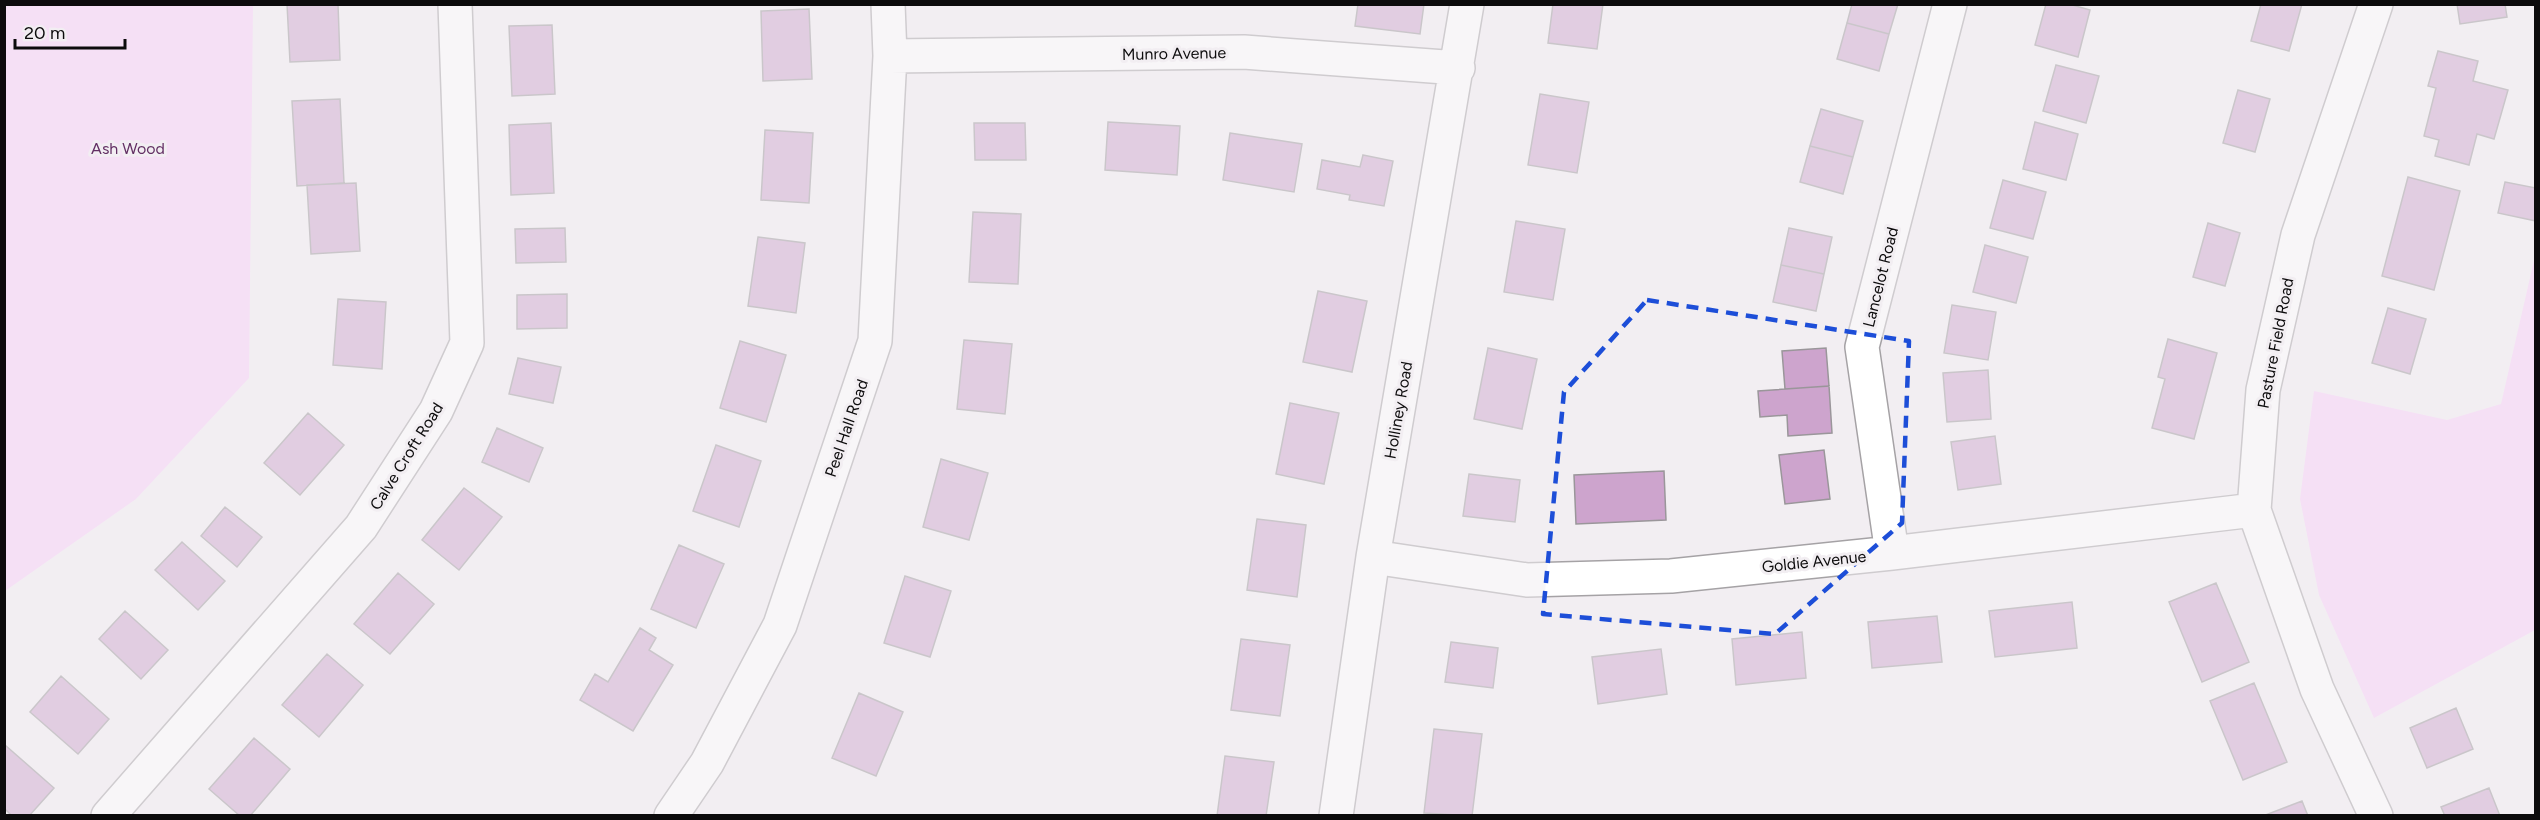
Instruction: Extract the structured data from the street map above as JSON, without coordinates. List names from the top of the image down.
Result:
{
  "streets": {
    "street": [
      "Munro Avenue",
      "Lancelot Road",
      "Pasture Field Road",
      "Holliney Road",
      "Peel Hall Road",
      "Calve Croft Road",
      "Goldie Avenue"
    ]
  },
  "crossings": [
    ["Munro Avenue", "Holliney Road"],
    ["Munro Avenue", "Peel Hall Road"],
    ["Lancelot Road", "Goldie Avenue"],
    ["Pasture Field Road", "Goldie Avenue"],
    ["Holliney Road", "Goldie Avenue"]
  ],
  "parks": ["Ash Wood"],
  "scale_bar": "20 m"
}
